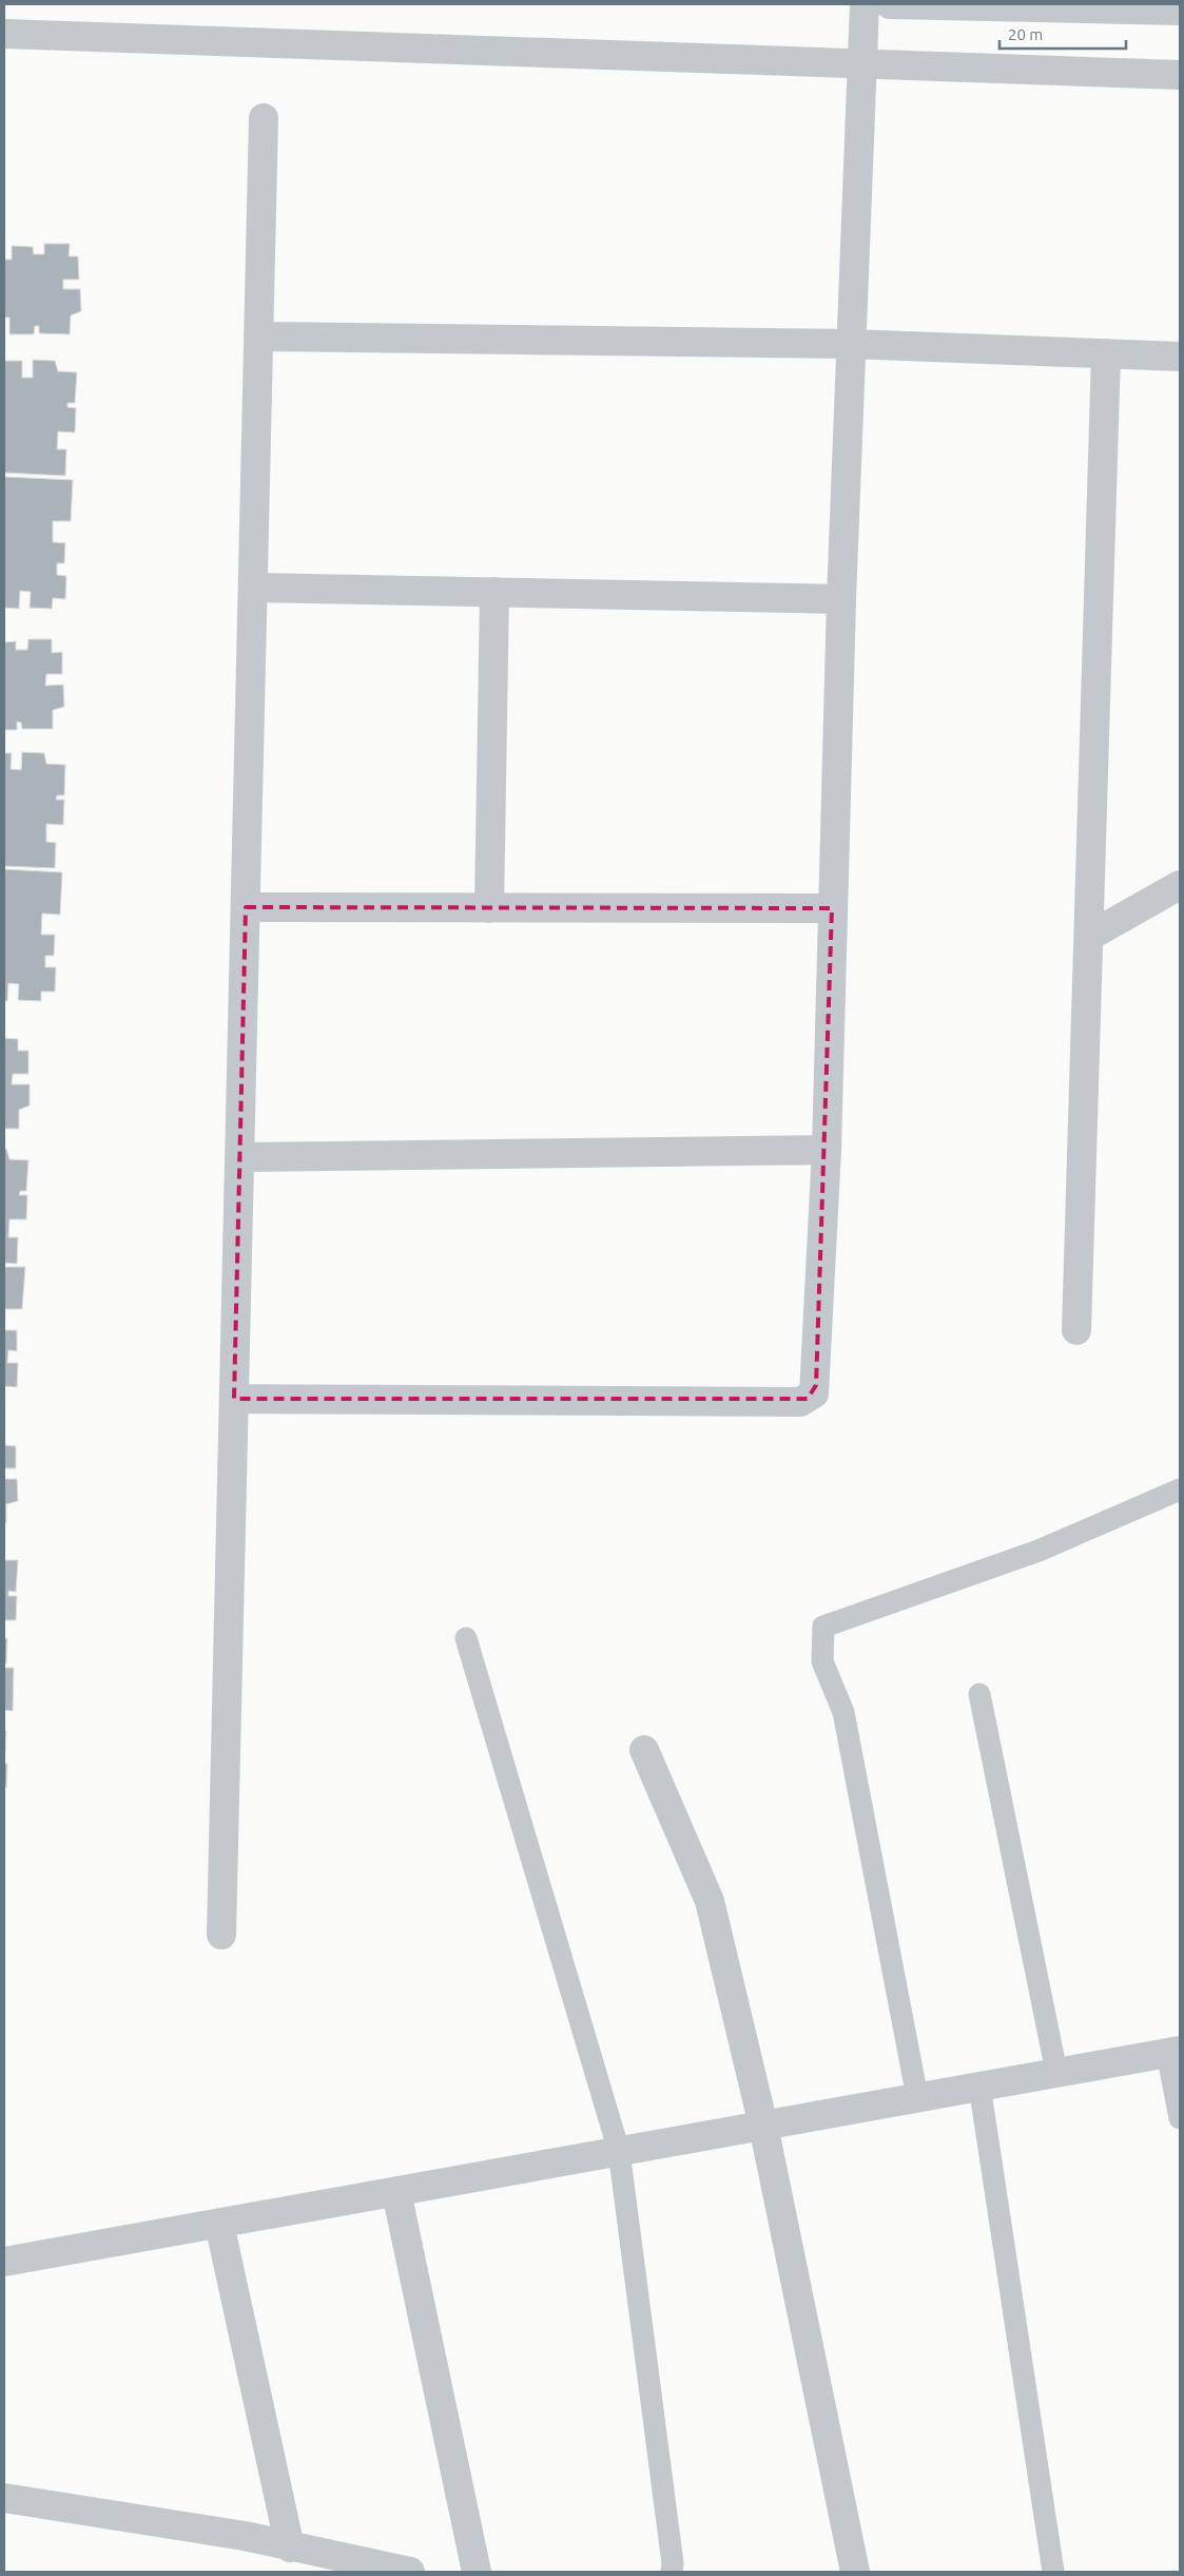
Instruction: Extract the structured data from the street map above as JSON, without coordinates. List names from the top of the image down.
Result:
{
  "scale_bar": "20 m"
}
